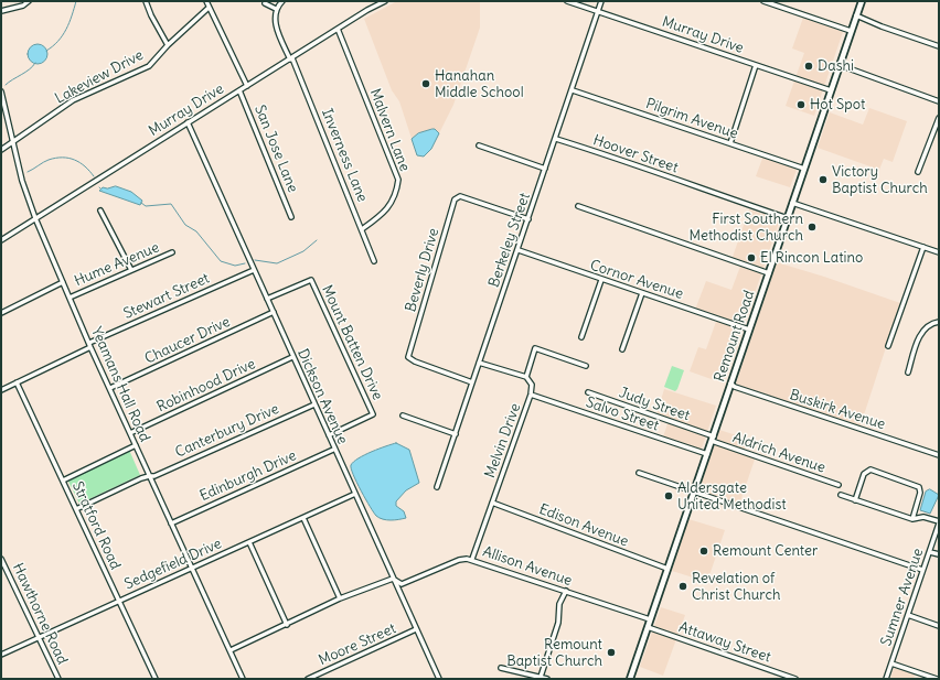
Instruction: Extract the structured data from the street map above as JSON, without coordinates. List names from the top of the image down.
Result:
{
  "streets": {
    "main road": ["Remount Road"],
    "street": [
      "Murray Drive",
      "Lakeview Drive",
      "Pilgrim Avenue",
      "Malvern Lane",
      "San Jose Lane",
      "Hoover Street",
      "Inverness Lane",
      "Berkeley Street",
      "Hume Avenue",
      "Beverly Drive",
      "Cornor Avenue",
      "Stewart Street",
      "Chaucer Drive",
      "Mount Batten Drive",
      "Yeamans Hall Road",
      "Robinhood Drive",
      "Dickson Avenue",
      "Judy Street",
      "Buskirk Avenue",
      "Salvo Street",
      "Canterbury Drive",
      "Melvin Drive",
      "Aldrich Avenue",
      "Edinburgh Drive",
      "Stratford Road",
      "Edison Avenue",
      "Sedgefield Drive",
      "Allison Avenue",
      "Sumner Avenue",
      "Hawthorne Road",
      "Attaway Street",
      "Moore Street"
    ]
  },
  "crossings": [
    ["Murray Drive", "Malvern Lane"],
    ["Murray Drive", "San Jose Lane"],
    ["Murray Drive", "Inverness Lane"],
    ["Murray Drive", "Berkeley Street"],
    ["Murray Drive", "Remount Road"],
    ["Murray Drive", "Yeamans Hall Road"],
    ["Murray Drive", "Dickson Avenue"],
    ["Lakeview Drive", "Yeamans Hall Road"],
    ["Pilgrim Avenue", "Berkeley Street"],
    ["Pilgrim Avenue", "Remount Road"],
    ["Malvern Lane", "Inverness Lane"],
    ["Hoover Street", "Berkeley Street"],
    ["Hoover Street", "Remount Road"],
    ["Berkeley Street", "Beverly Drive"],
    ["Berkeley Street", "Cornor Avenue"],
    ["Hume Avenue", "Yeamans Hall Road"],
    ["Cornor Avenue", "Remount Road"],
    ["Stewart Street", "Yeamans Hall Road"],
    ["Stewart Street", "Dickson Avenue"],
    ["Stewart Street", "Stratford Road"],
    ["Remount Road", "Judy Street"],
    ["Remount Road", "Buskirk Avenue"],
    ["Remount Road", "Salvo Street"],
    ["Remount Road", "Aldrich Avenue"],
    ["Remount Road", "Edison Avenue"],
    ["Remount Road", "Allison Avenue"],
    ["Remount Road", "Attaway Street"],
    ["Chaucer Drive", "Yeamans Hall Road"],
    ["Chaucer Drive", "Dickson Avenue"],
    ["Mount Batten Drive", "Dickson Avenue"],
    ["Yeamans Hall Road", "Robinhood Drive"],
    ["Yeamans Hall Road", "Canterbury Drive"],
    ["Yeamans Hall Road", "Edinburgh Drive"],
    ["Yeamans Hall Road", "Sedgefield Drive"],
    ["Yeamans Hall Road", "Allison Avenue"],
    ["Robinhood Drive", "Dickson Avenue"],
    ["Dickson Avenue", "Canterbury Drive"],
    ["Dickson Avenue", "Edinburgh Drive"],
    ["Dickson Avenue", "Sedgefield Drive"],
    ["Dickson Avenue", "Allison Avenue"],
    ["Dickson Avenue", "Moore Street"],
    ["Judy Street", "Aldrich Avenue"],
    ["Salvo Street", "Melvin Drive"],
    ["Canterbury Drive", "Stratford Road"],
    ["Melvin Drive", "Edison Avenue"],
    ["Melvin Drive", "Allison Avenue"],
    ["Stratford Road", "Sedgefield Drive"],
    ["Sedgefield Drive", "Hawthorne Road"]
  ],
  "places": [
    "Dashi",
    "Hanahan Middle School",
    "Hot Spot",
    "Victory Baptist Church",
    "First Southern Methodist Church",
    "El Rincon Latino",
    "Aldersgate United Methodist",
    "Remount Center",
    "Revelation of Christ Church",
    "Remount Baptist Church"
  ]
}
